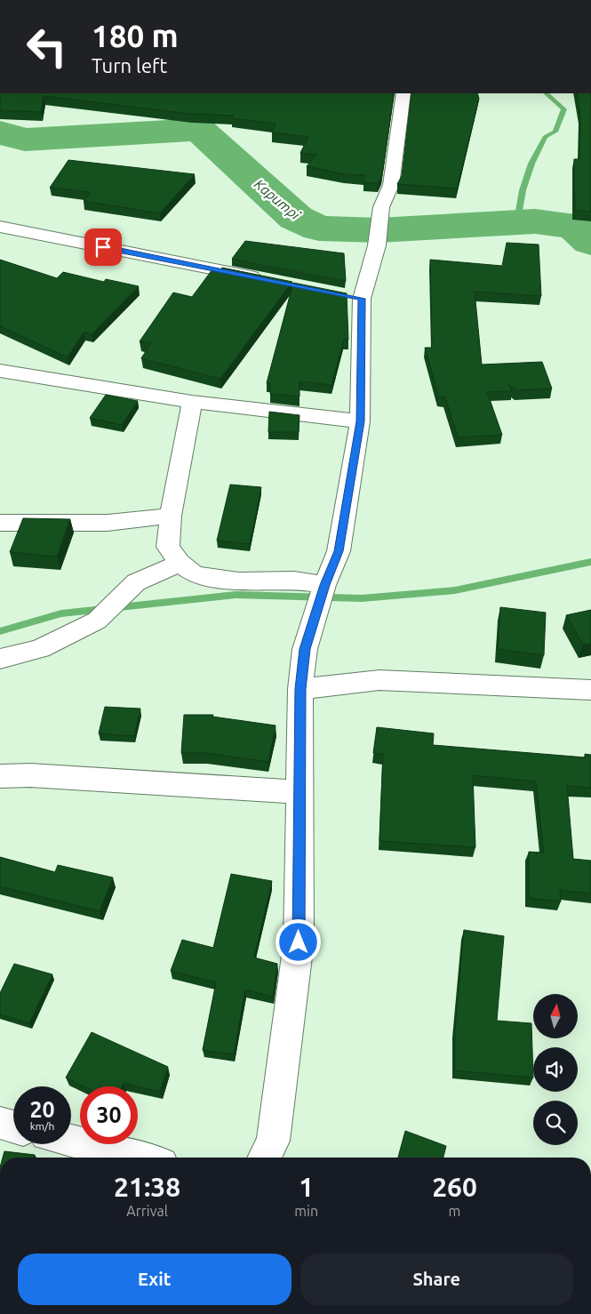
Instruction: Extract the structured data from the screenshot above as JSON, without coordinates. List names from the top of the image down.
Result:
{
  "water": ["Kapumpi"],
  "north": "top",
  "page": {
    "turn": ["180 m", "Turn left"],
    "speed": "20 km/h",
    "limit": "30",
    "eta": [
      "21:38",
      "Arrival",
      "1",
      "min",
      "260",
      "m"
    ],
    "buttons": ["Exit", "Share"]
  }
}
